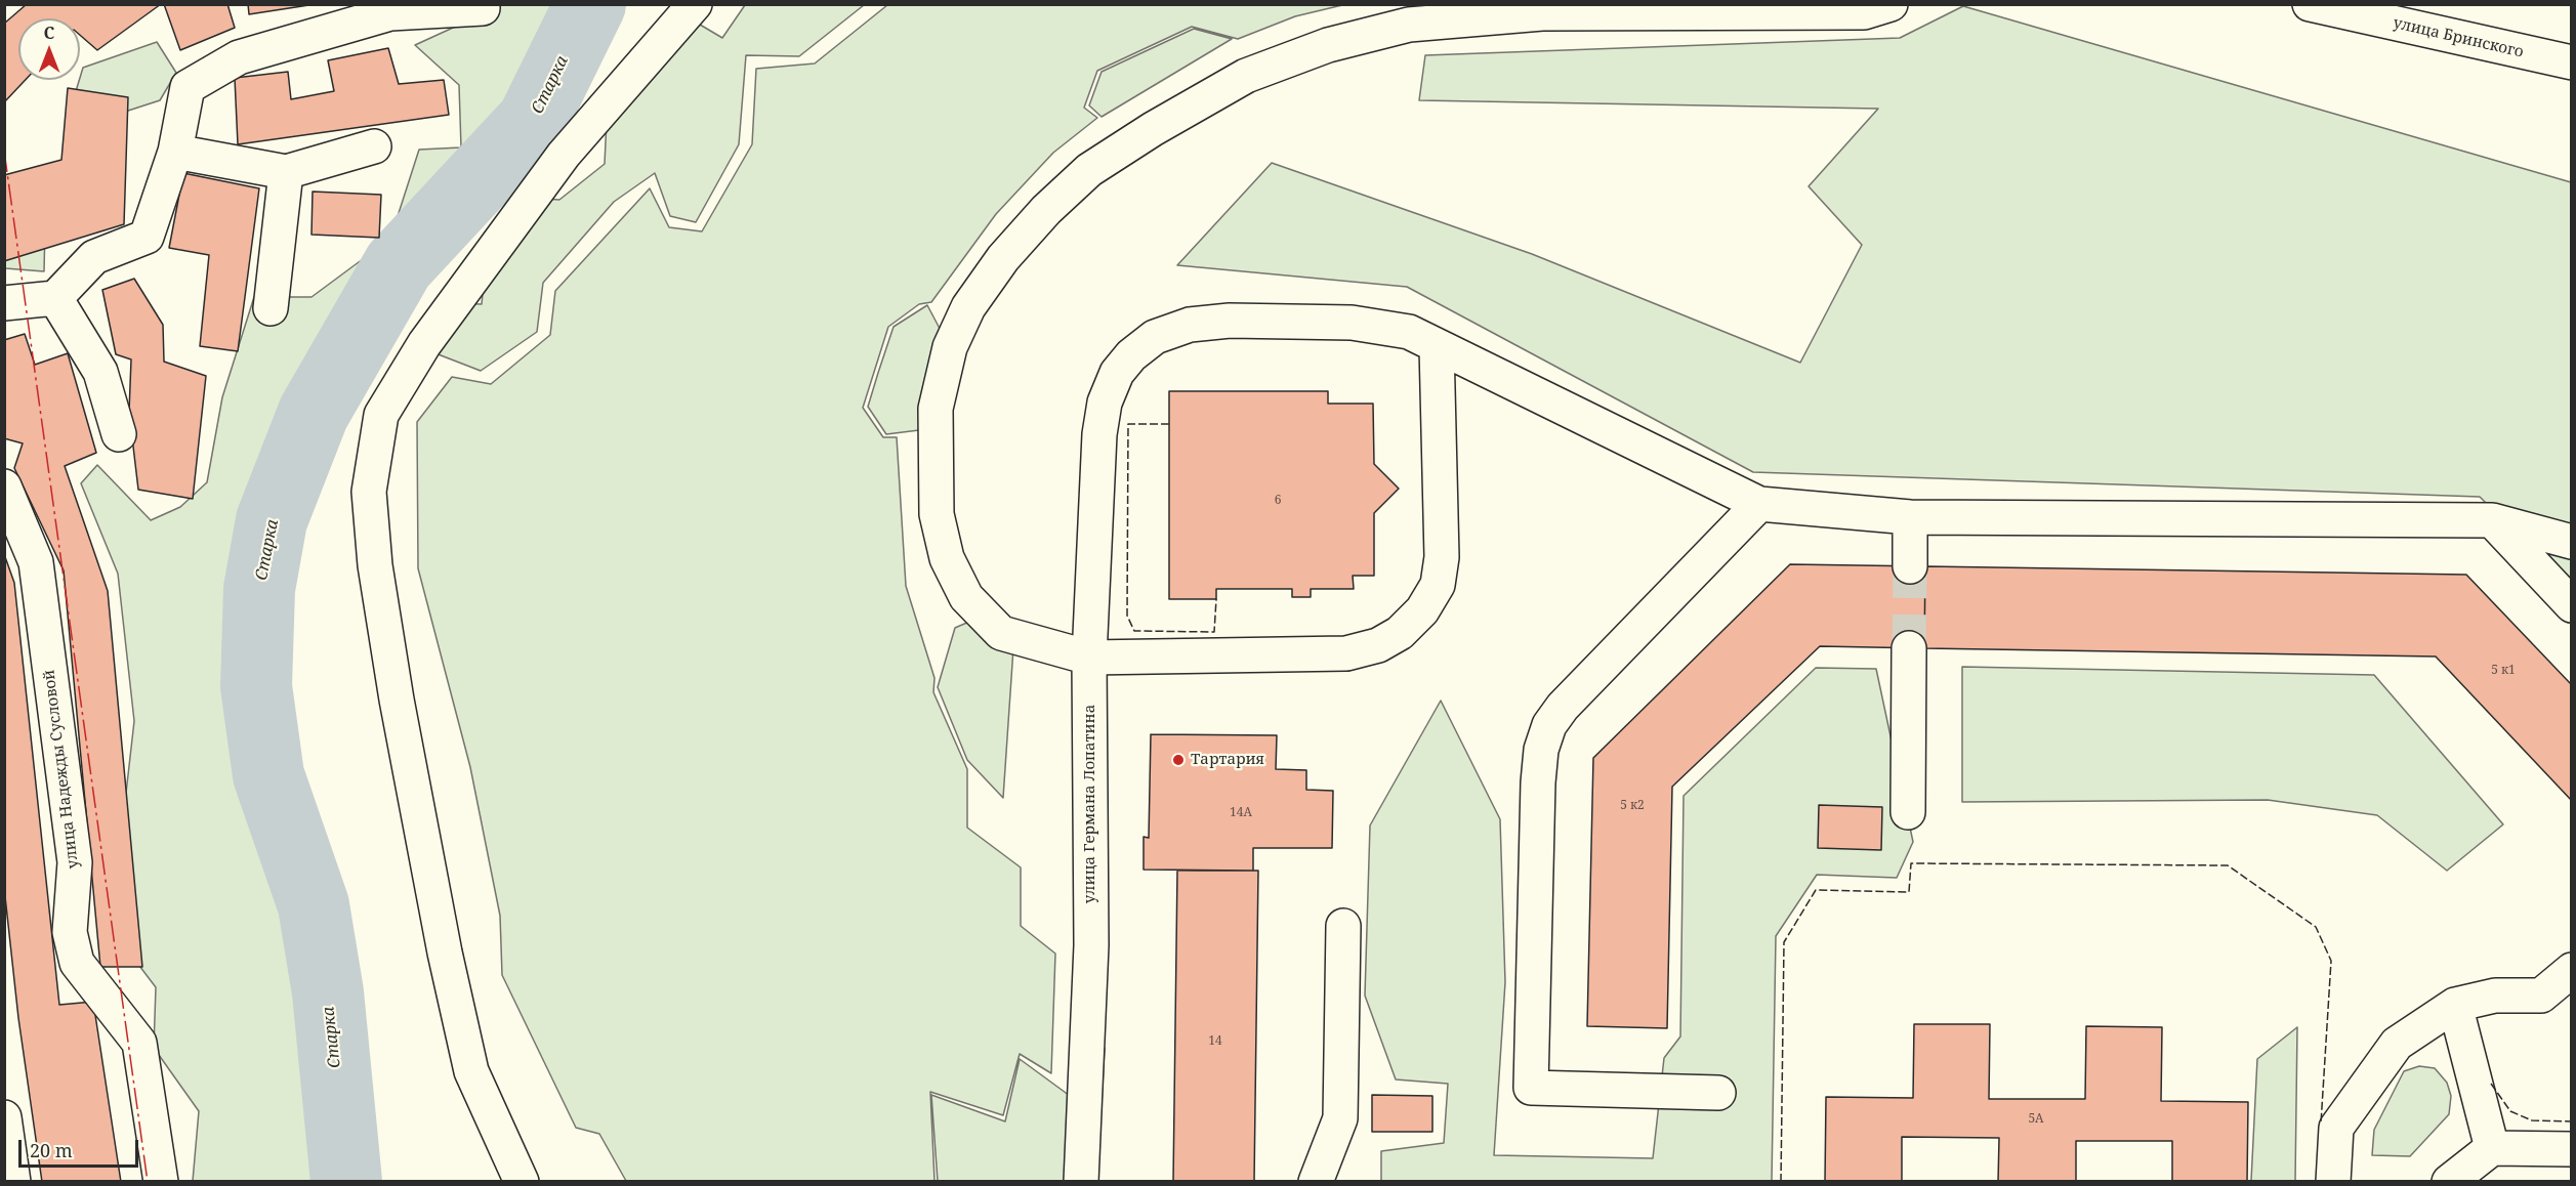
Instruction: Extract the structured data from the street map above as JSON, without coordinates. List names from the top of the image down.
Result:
{
  "streets": {
    "street": ["улица Бринского", "улица Надежды Сусловой", "улица Германа Лопатина"]
  },
  "water": ["Старка"],
  "places": ["Тартария"],
  "house_numbers": [
    "6",
    "5 к1",
    "5 к2",
    "14А",
    "14",
    "5А"
  ],
  "scale_bar": "20 m",
  "north": "top"
}
